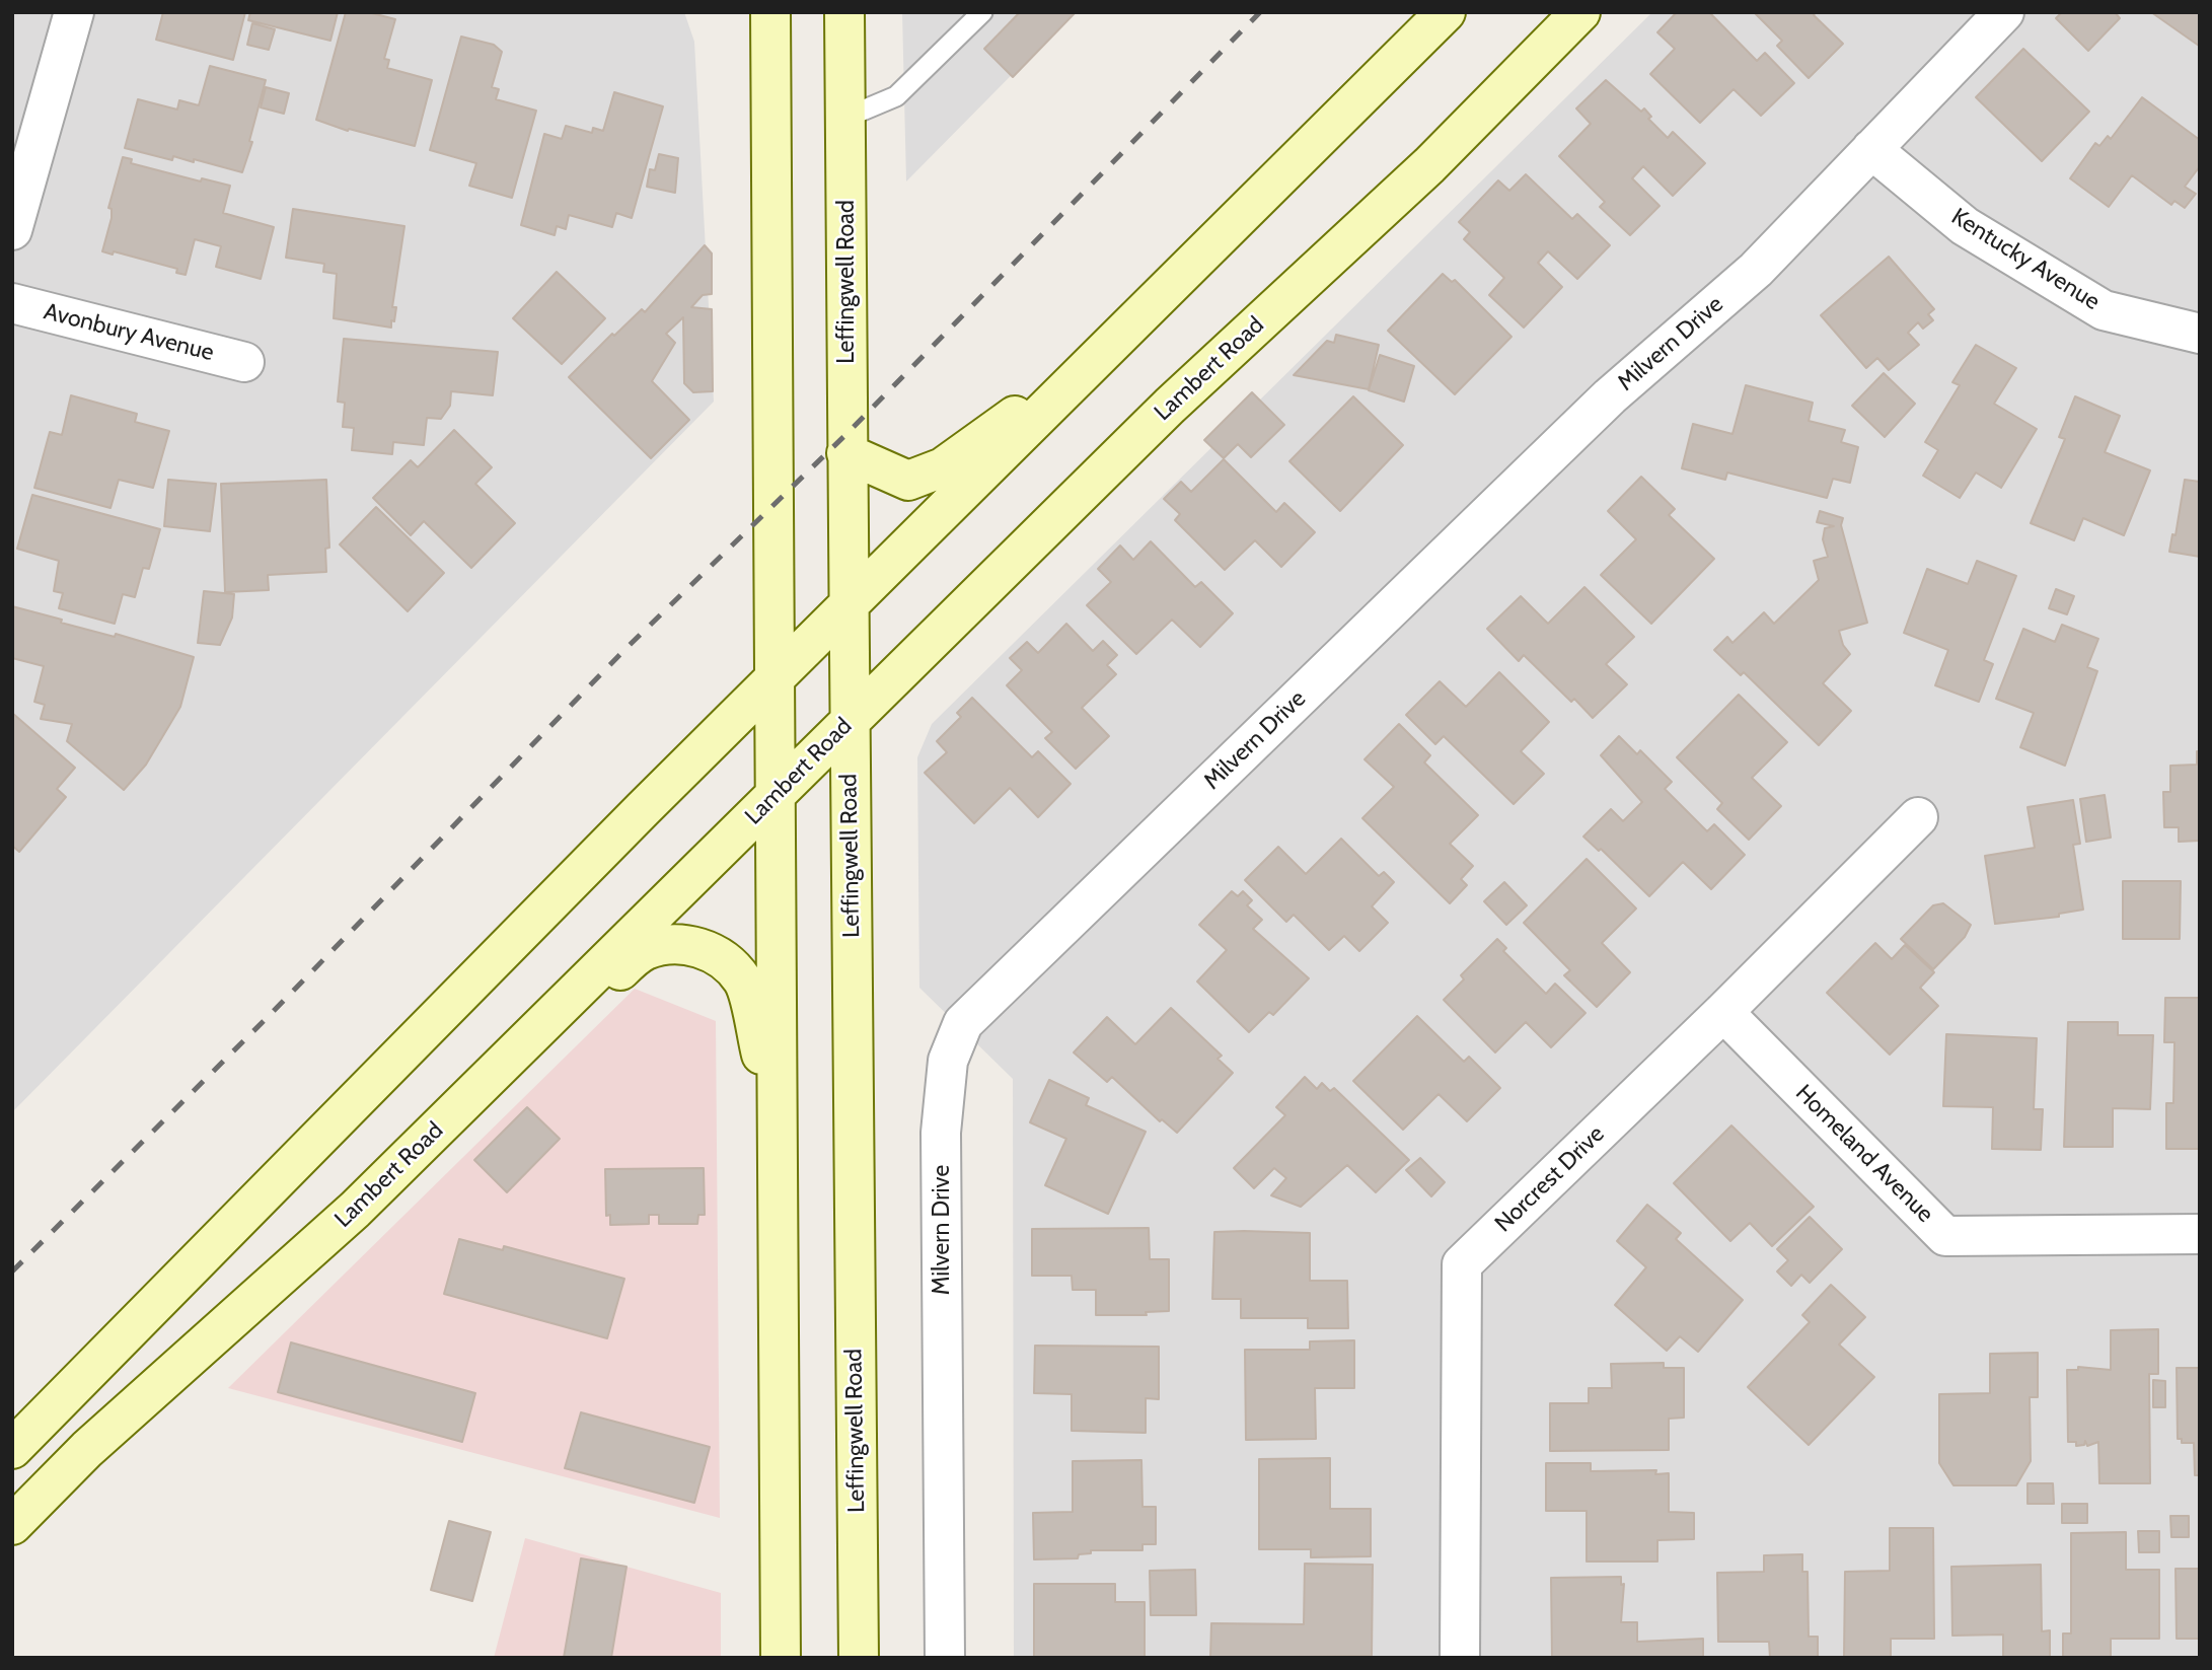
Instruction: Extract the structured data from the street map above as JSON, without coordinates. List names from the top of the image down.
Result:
{
  "streets": {
    "main road": ["Leffingwell Road", "Lambert Road"],
    "street": [
      "Kentucky Avenue",
      "Avonbury Avenue",
      "Milvern Drive",
      "Homeland Avenue",
      "Norcrest Drive"
    ]
  },
  "crossings": [
    ["Kentucky Avenue", "Milvern Drive"],
    ["Leffingwell Road", "Lambert Road"],
    ["Homeland Avenue", "Norcrest Drive"]
  ]
}
